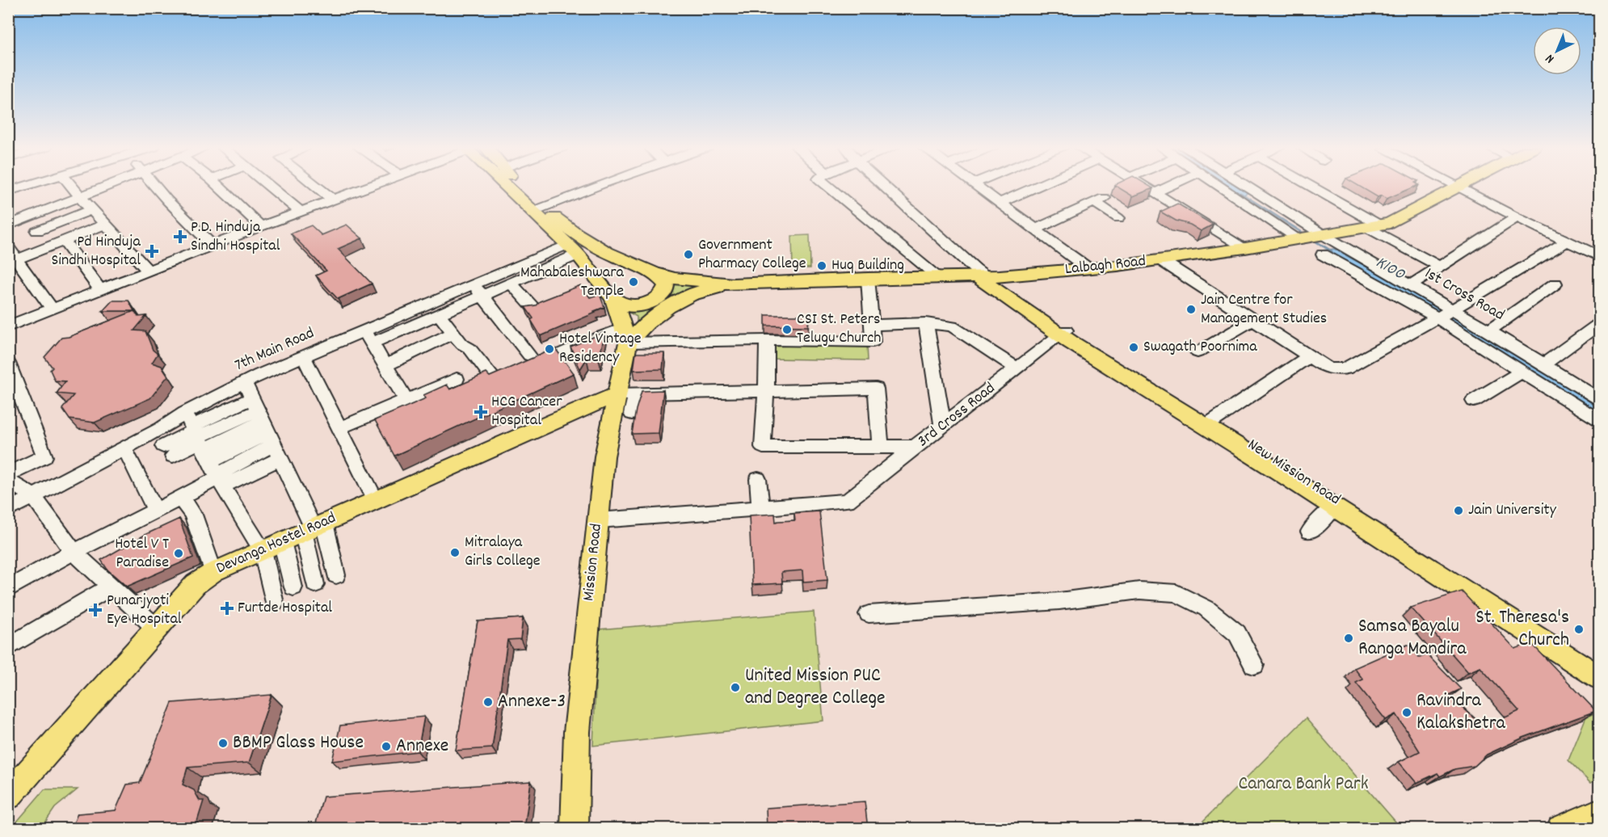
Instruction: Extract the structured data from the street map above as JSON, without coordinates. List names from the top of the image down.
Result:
{
  "streets": {
    "main road": [
      "Lalbagh Road",
      "New Mission Road",
      "Devanga Hostel Road",
      "Mission Road"
    ],
    "street": ["1st Cross Road", "7th Main Road", "3rd Cross Road"]
  },
  "crossings": [
    ["Lalbagh Road", "1st Cross Road"],
    ["7th Main Road", "Mission Road"],
    ["3rd Cross Road", "New Mission Road"],
    ["Devanga Hostel Road", "Mission Road"]
  ],
  "water": ["K100"],
  "parks": ["Canara Bank Park"],
  "places": {
    "health": [
      "P.D. Hinduja Sindhi Hospital",
      "Pd Hinduja Sindhi Hospital",
      "HCG Cancer Hospital",
      "Furtde Hospital",
      "Punarjyoti Eye Hospital"
    ],
    "other": [
      "Government Pharmacy College",
      "Huq Building",
      "Mahabaleshwara Temple",
      "Jain Centre for Management Studies",
      "CSI St. Peters Telugu Church",
      "Swagath Poornima",
      "Hotel Vintage Residency",
      "Jain University",
      "Mitralaya Girls College",
      "Hotel V T Paradise",
      "St. Theresa's Church",
      "Samsa Bayalu Ranga Mandira",
      "United Mission PUC and Degree College",
      "Annexe-3",
      "Ravindra Kalakshetra",
      "BBMP Glass House",
      "Annexe"
    ]
  },
  "north": "bottom left"
}
